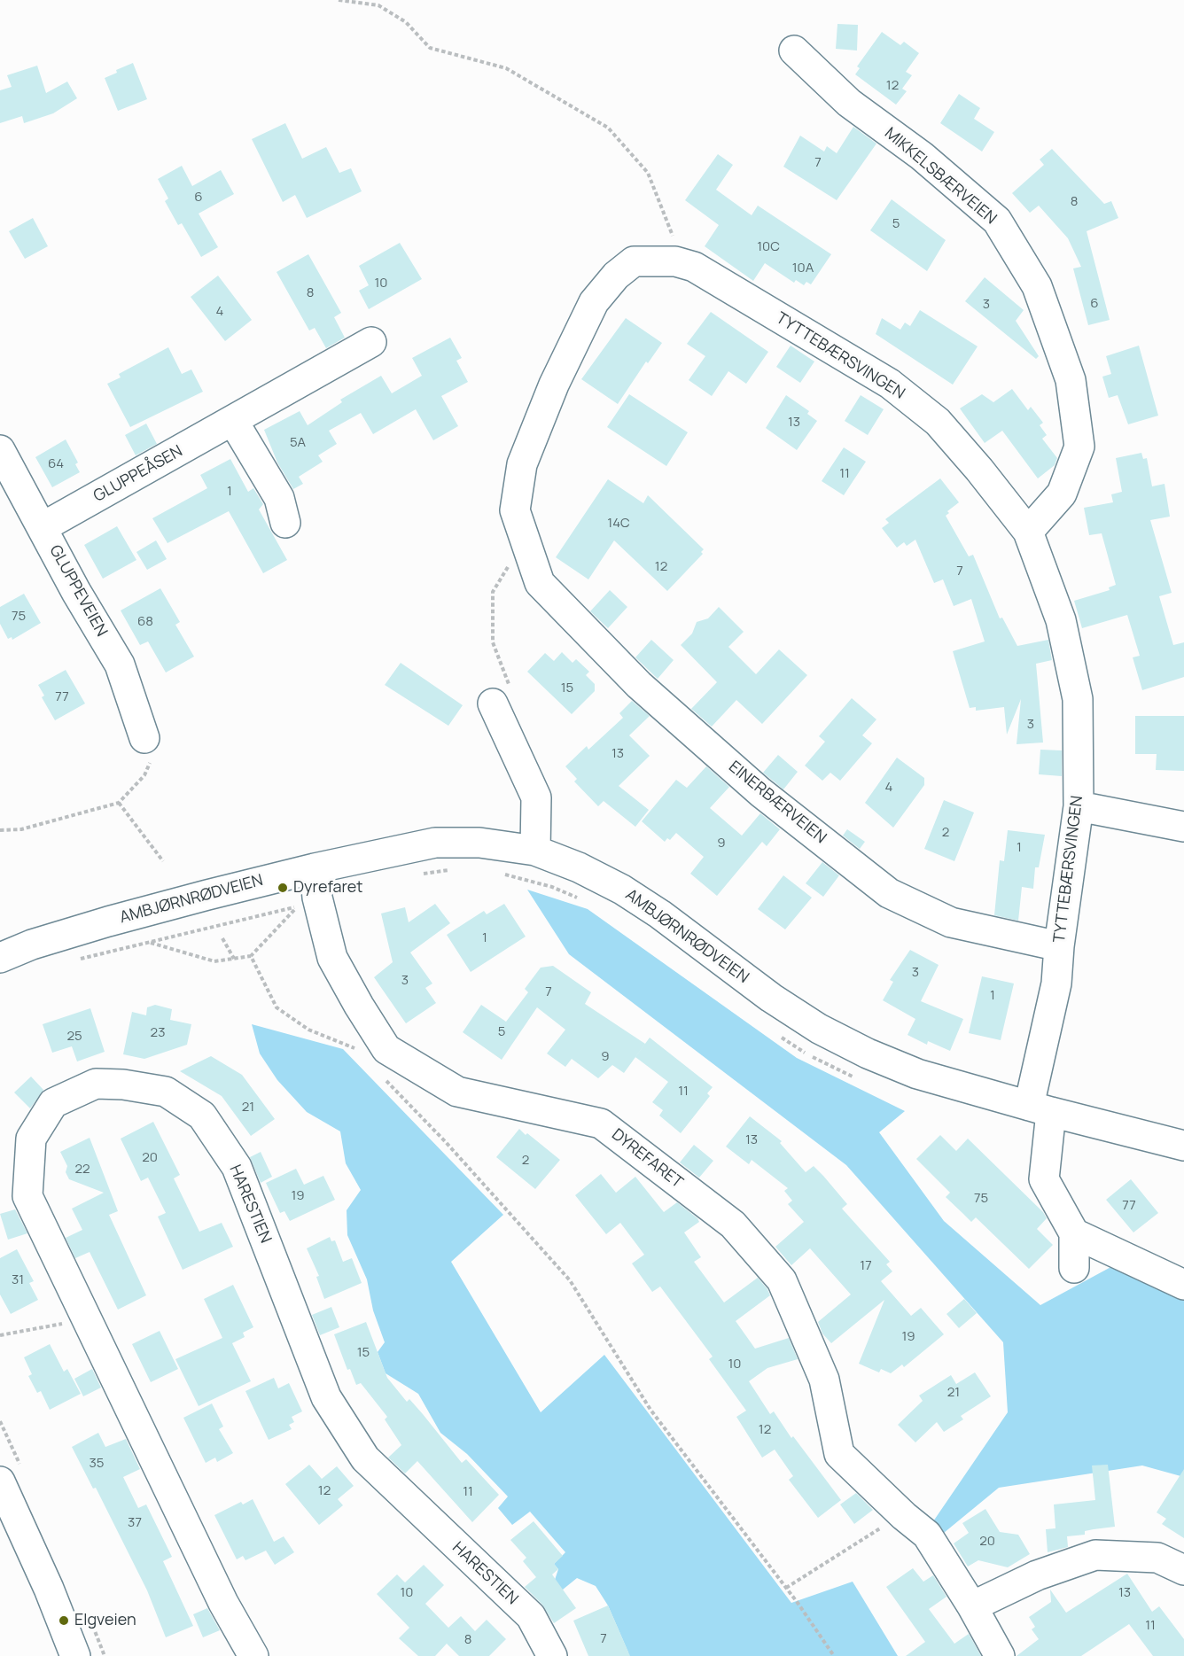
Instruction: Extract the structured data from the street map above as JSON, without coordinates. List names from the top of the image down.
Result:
{
  "streets": {
    "street": [
      "MIKKELSBÆRVEIEN",
      "TYTTEBÆRSVINGEN",
      "GLUPPEÅSEN",
      "GLUPPEVEIEN",
      "EINERBÆRVEIEN",
      "AMBJØRNRØDVEIEN",
      "DYREFARET",
      "HARESTIEN"
    ]
  },
  "crossings": [
    ["MIKKELSBÆRVEIEN", "TYTTEBÆRSVINGEN"],
    ["TYTTEBÆRSVINGEN", "EINERBÆRVEIEN"],
    ["TYTTEBÆRSVINGEN", "AMBJØRNRØDVEIEN"],
    ["GLUPPEÅSEN", "GLUPPEVEIEN"],
    ["AMBJØRNRØDVEIEN", "DYREFARET"]
  ],
  "places": ["Dyrefaret", "Elgveien"],
  "house_numbers": [
    "12",
    "7",
    "6",
    "8",
    "5",
    "10C",
    "10A",
    "10",
    "8",
    "6",
    "3",
    "4",
    "13",
    "5A",
    "64",
    "11",
    "1",
    "14C",
    "12",
    "7",
    "75",
    "68",
    "15",
    "77",
    "3",
    "13",
    "4",
    "2",
    "9",
    "1",
    "1",
    "3",
    "3",
    "7",
    "1",
    "5",
    "23",
    "25",
    "9",
    "11",
    "21",
    "13",
    "20",
    "2",
    "22",
    "19",
    "75",
    "77",
    "17",
    "31",
    "19",
    "15",
    "10",
    "21",
    "12",
    "35",
    "12",
    "11",
    "37",
    "20",
    "10",
    "13",
    "11",
    "7",
    "8"
  ]
}
